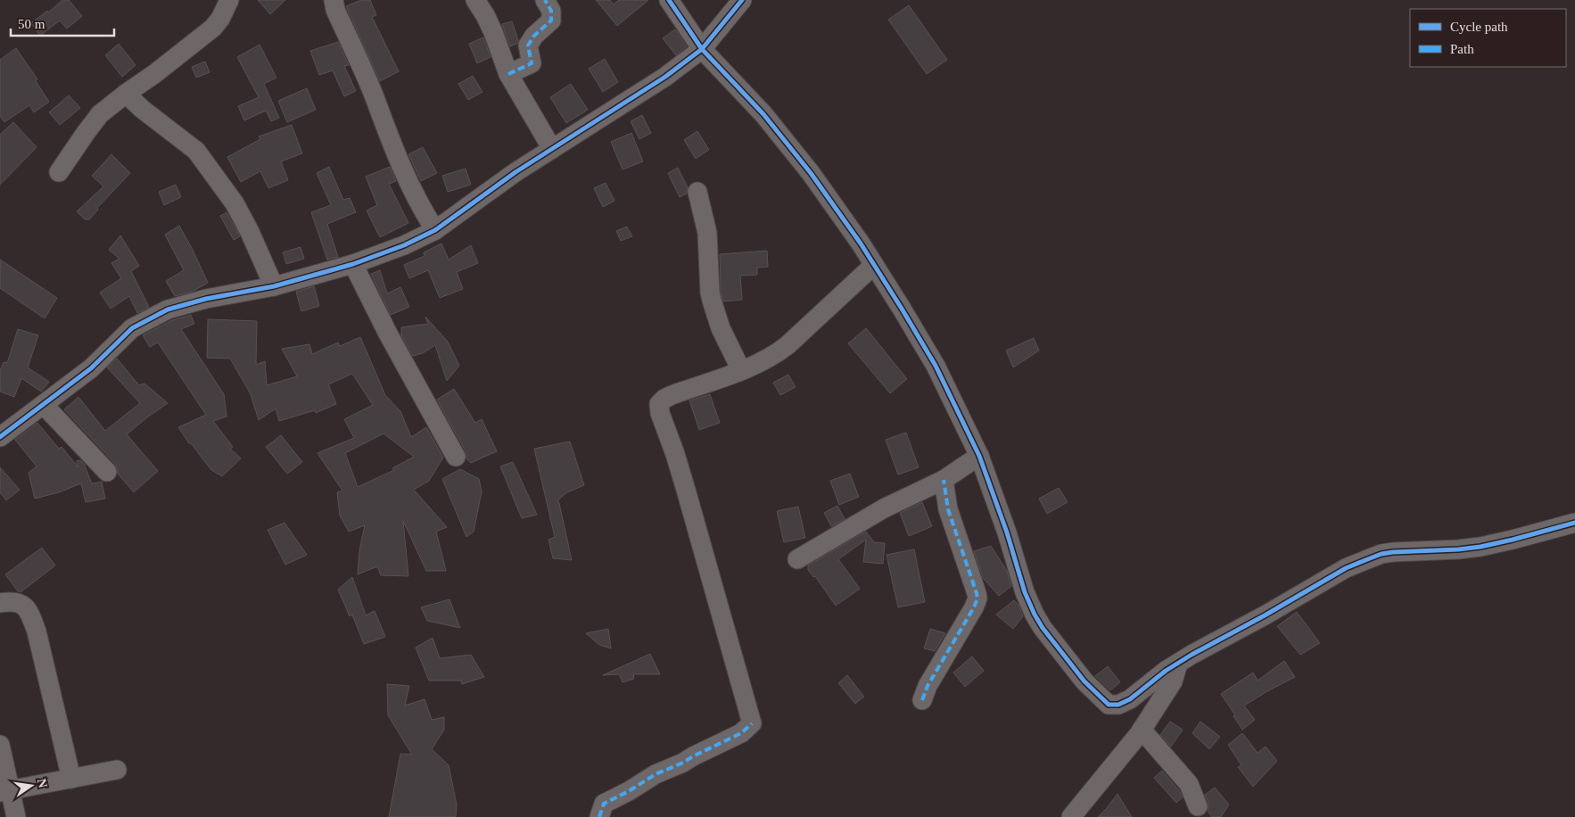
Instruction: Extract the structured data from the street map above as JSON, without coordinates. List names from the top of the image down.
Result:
{
  "legend": ["Cycle path", "Path"],
  "scale_bar": "50 m",
  "north": "right"
}
